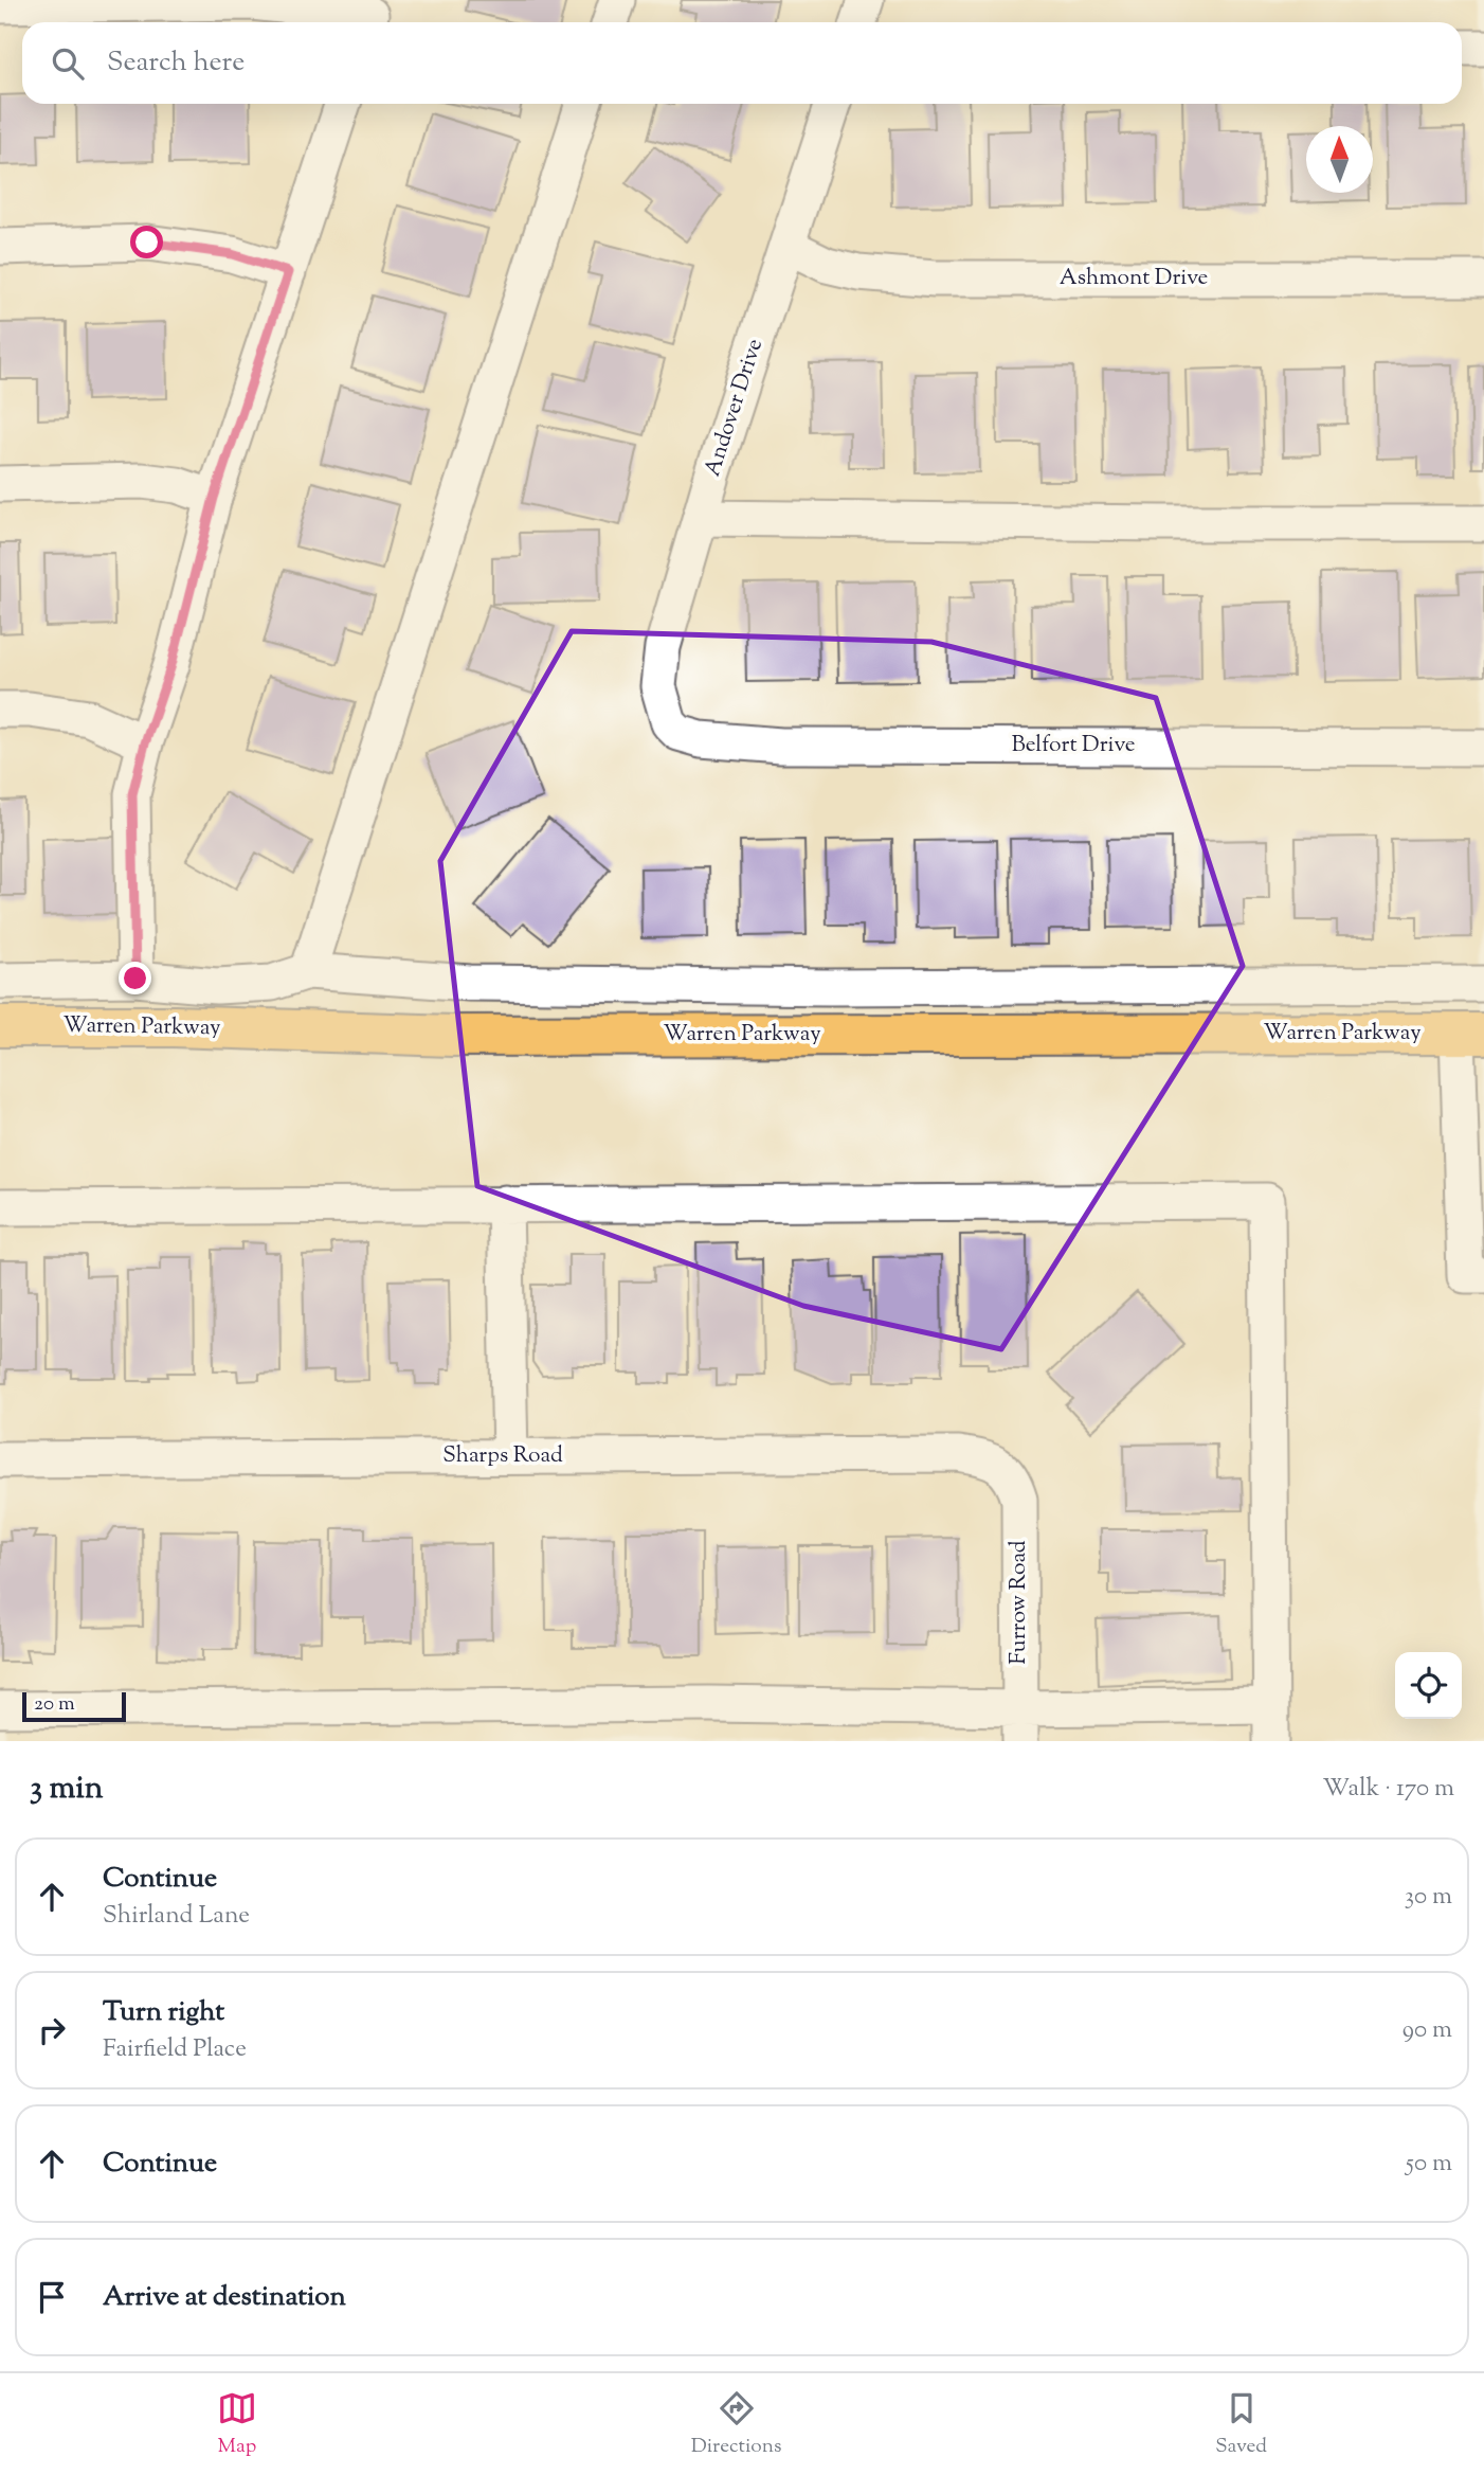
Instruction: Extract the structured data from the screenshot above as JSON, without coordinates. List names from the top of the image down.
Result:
{
  "streets": {
    "main road": ["Warren Parkway"],
    "street": [
      "Ashmont Drive",
      "Andover Drive",
      "Belfort Drive",
      "Sharps Road",
      "Furrow Road"
    ]
  },
  "crossings": [
    ["Ashmont Drive", "Andover Drive"],
    ["Andover Drive", "Belfort Drive"],
    ["Sharps Road", "Furrow Road"]
  ],
  "scale_bar": "20 m",
  "north": "top",
  "page": {
    "search": "Search here",
    "scale": "20 m",
    "heading": ["3 min", "Walk · 170 m"],
    "list": [
      ["Continue", "Shirland Lane", "30 m"],
      ["Turn right", "Fairfield Place", "90 m"],
      ["Continue", "50 m"],
      "Arrive at destination"
    ],
    "nav": ["Map", "Directions", "Saved"]
  }
}
